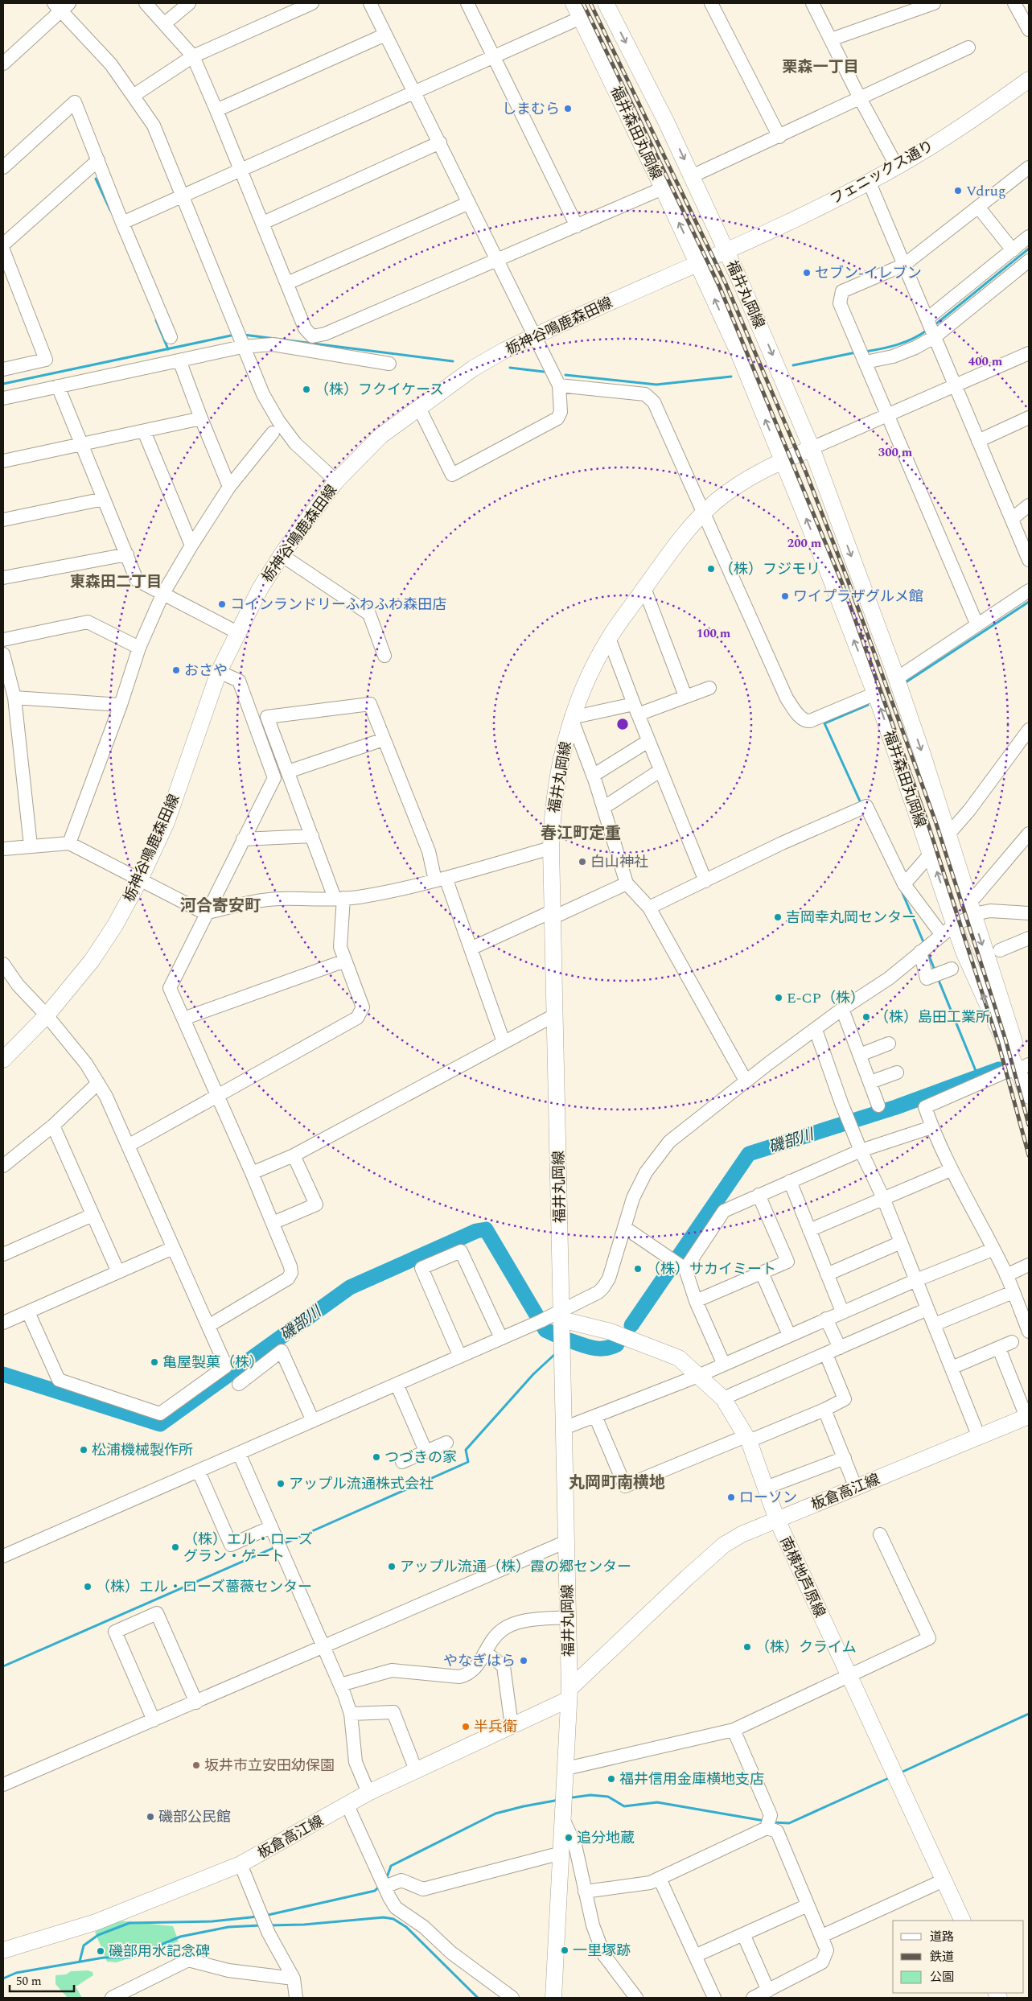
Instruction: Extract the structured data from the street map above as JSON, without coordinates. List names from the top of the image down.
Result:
{
  "streets": {
    "main road": [
      "福井森田丸岡線",
      "フェニックス通り",
      "福井丸岡線",
      "栃神谷鳴鹿森田線",
      "板倉高江線",
      "南横地芦原線"
    ]
  },
  "crossings": [
    ["福井森田丸岡線", "福井丸岡線"],
    ["福井森田丸岡線", "栃神谷鳴鹿森田線"],
    ["フェニックス通り", "福井丸岡線"],
    ["福井丸岡線", "栃神谷鳴鹿森田線"],
    ["福井丸岡線", "板倉高江線"],
    ["福井丸岡線", "南横地芦原線"],
    ["板倉高江線", "南横地芦原線"]
  ],
  "districts": [
    "栗森一丁目",
    "東森田二丁目",
    "春江町定重",
    "河合寄安町",
    "丸岡町南横地"
  ],
  "water": ["磯部川"],
  "places": [
    "しまむら",
    "Vdrug",
    "セブン-イレブン",
    "（株）フクイケース",
    "（株）フジモリ",
    "ワイプラザグルメ館",
    "コインランドリーふわふわ森田店",
    "おさや",
    "白山神社",
    "吉岡幸丸岡センター",
    "E-CP（株）",
    "（株）島田工業所",
    "（株）サカイミート",
    "亀屋製菓（株）",
    "松浦機械製作所",
    "つづきの家",
    "アップル流通株式会社",
    "ローソン",
    "（株）エル・ローズ グラン・ゲート",
    "アップル流通（株）霞の郷センター",
    "（株）エル・ローズ薔薇センター",
    "（株）クライム",
    "やなぎはら",
    "半兵衛",
    "坂井市立安田幼保園",
    "福井信用金庫横地支店",
    "磯部公民館",
    "追分地蔵",
    "一里塚跡",
    "磯部用水記念碑"
  ],
  "legend": ["道路", "鉄道", "公園"],
  "scale_bar": "50 m",
  "rings": [
    "400 m",
    "300 m",
    "200 m",
    "100 m"
  ]
}
